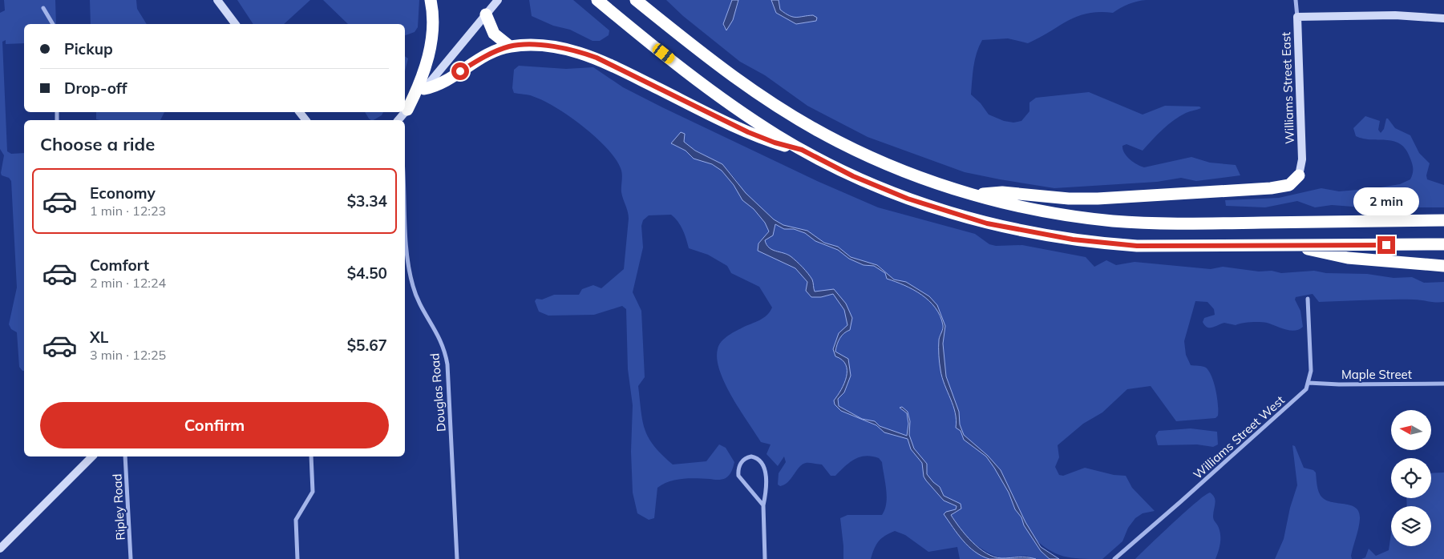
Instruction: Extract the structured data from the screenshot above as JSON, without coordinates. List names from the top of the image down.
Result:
{
  "streets": {
    "street": [
      "Williams Street East",
      "Maple Street",
      "Douglas Road",
      "Williams Street West",
      "Ripley Road"
    ]
  },
  "crossings": [
    ["Maple Street", "Williams Street West"]
  ],
  "north": "left",
  "page": {
    "banner": ["Pickup", "Drop-off"],
    "heading": "Choose a ride",
    "list": [
      {
        "name": "Economy",
        "note": "1 min · 12:23",
        "value": "$3.34"
      },
      {
        "name": "Comfort",
        "note": "2 min · 12:24",
        "value": "$4.50"
      },
      {
        "name": "XL",
        "note": "3 min · 12:25",
        "value": "$5.67"
      }
    ],
    "bubble": "2 min",
    "buttons": "Confirm"
  }
}
